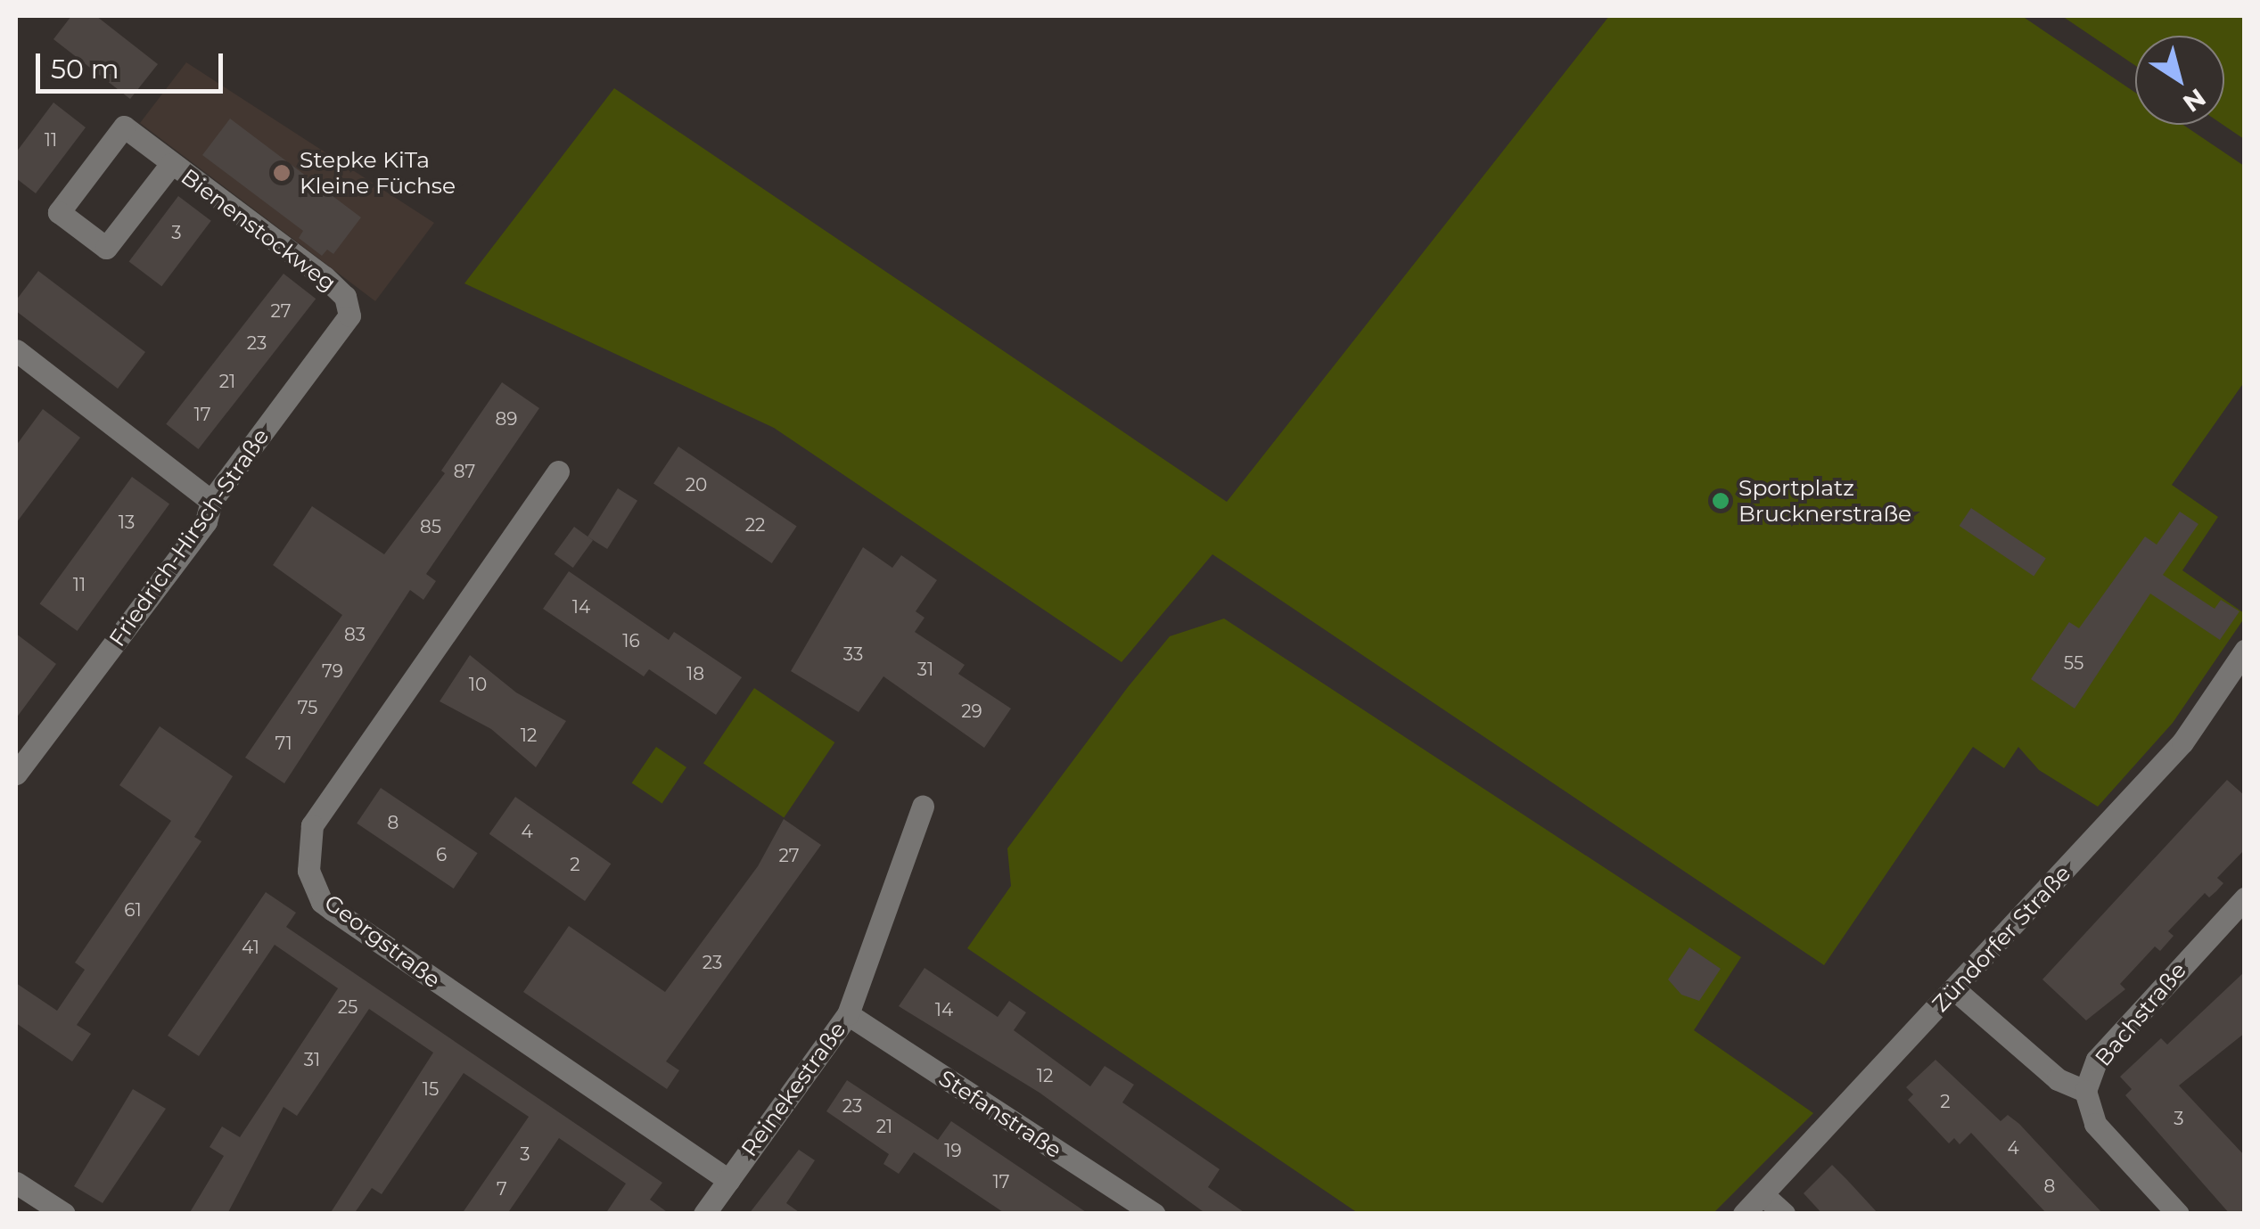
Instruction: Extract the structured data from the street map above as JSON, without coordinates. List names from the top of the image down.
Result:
{
  "streets": {
    "street": [
      "Bienenstockweg",
      "Friedrich-Hirsch-Straße",
      "Zündorfer Straße",
      "Georgstraße",
      "Bachstraße",
      "Reinekestraße",
      "Stefanstraße"
    ]
  },
  "crossings": [
    ["Bienenstockweg", "Friedrich-Hirsch-Straße"],
    ["Zündorfer Straße", "Bachstraße"],
    ["Georgstraße", "Reinekestraße"],
    ["Reinekestraße", "Stefanstraße"]
  ],
  "places": ["Stepke KiTa Kleine Füchse", "Sportplatz Brucknerstraße"],
  "house_numbers": [
    "11",
    "3",
    "27",
    "23",
    "21",
    "17",
    "89",
    "87",
    "20",
    "13",
    "22",
    "85",
    "11",
    "14",
    "83",
    "16",
    "33",
    "55",
    "31",
    "79",
    "18",
    "10",
    "75",
    "29",
    "12",
    "71",
    "8",
    "4",
    "6",
    "27",
    "2",
    "61",
    "41",
    "23",
    "25",
    "14",
    "31",
    "12",
    "15",
    "2",
    "23",
    "3",
    "21",
    "4",
    "19",
    "3",
    "17",
    "8",
    "7"
  ],
  "scale_bar": "50 m",
  "north": "bottom right"
}
